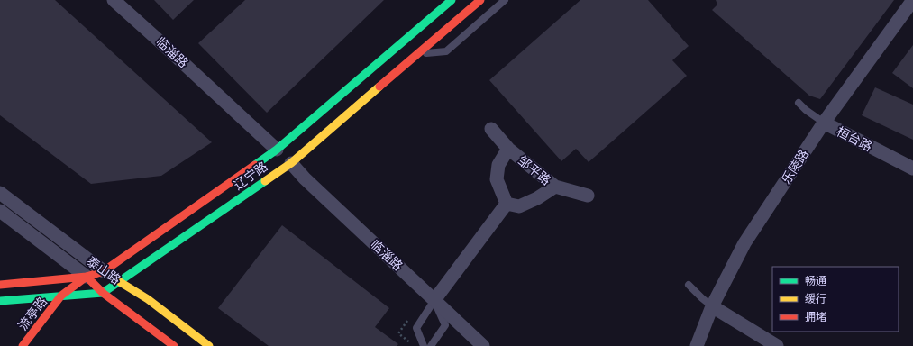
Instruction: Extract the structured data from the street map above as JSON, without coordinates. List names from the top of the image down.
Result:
{
  "streets": {
    "main road": ["辽宁路", "泰山路", "流亭路"],
    "street": [
      "临淄路",
      "桓台路",
      "乐陵路",
      "邹平路"
    ]
  },
  "crossings": [
    ["临淄路", "辽宁路"],
    ["桓台路", "乐陵路"],
    ["辽宁路", "泰山路"],
    ["辽宁路", "流亭路"],
    ["泰山路", "流亭路"]
  ],
  "legend": ["畅通", "缓行", "拥堵"]
}
